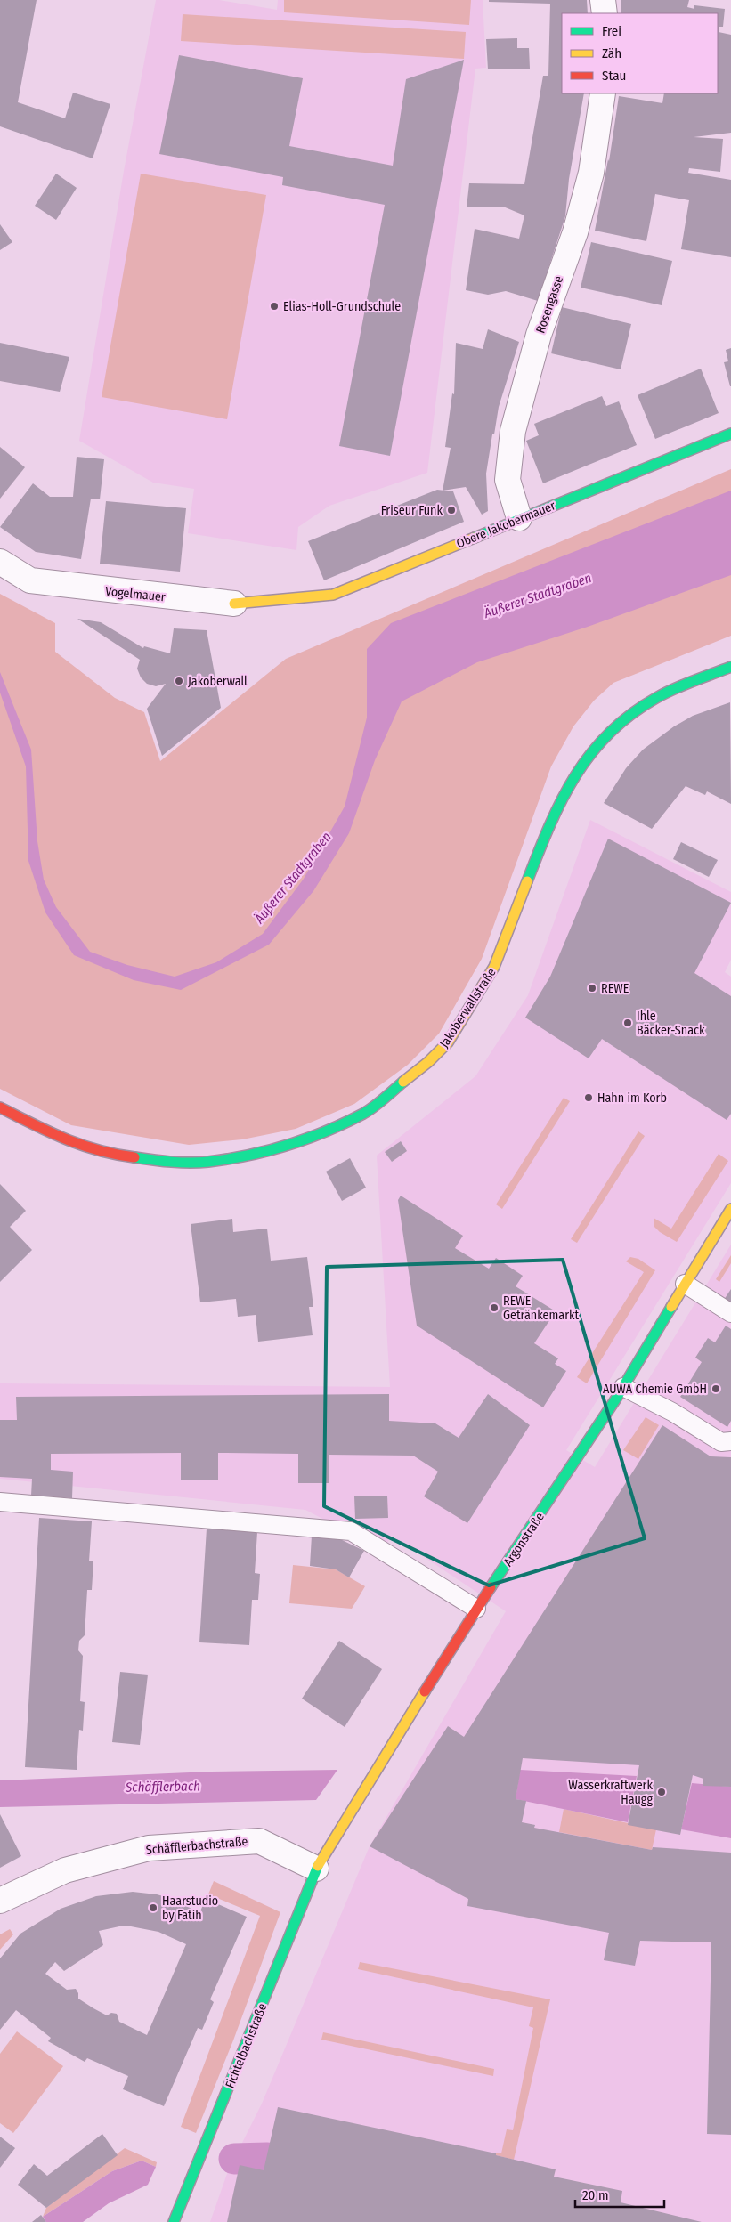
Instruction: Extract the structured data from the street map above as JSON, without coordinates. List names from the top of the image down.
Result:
{
  "streets": {
    "street": [
      "Rosengasse",
      "Obere Jakobermauer",
      "Vogelmauer",
      "Jakoberwallstraße",
      "Argonstraße",
      "Schäfflerbachstraße",
      "Fichtelbachstraße"
    ]
  },
  "crossings": [
    ["Rosengasse", "Obere Jakobermauer"],
    ["Obere Jakobermauer", "Vogelmauer"],
    ["Argonstraße", "Schäfflerbachstraße"],
    ["Argonstraße", "Fichtelbachstraße"],
    ["Schäfflerbachstraße", "Fichtelbachstraße"]
  ],
  "water": ["Äußerer Stadtgraben", "Schäfflerbach"],
  "places": [
    "Elias-Holl-Grundschule",
    "Friseur Funk",
    "Jakoberwall",
    "REWE",
    "Ihle Bäcker-Snack",
    "Hahn im Korb",
    "REWE Getränkemarkt",
    "AUWA Chemie GmbH",
    "Wasserkraftwerk Haugg",
    "Haarstudio by Fatih"
  ],
  "legend": ["Frei", "Zäh", "Stau"],
  "scale_bar": "20 m"
}
